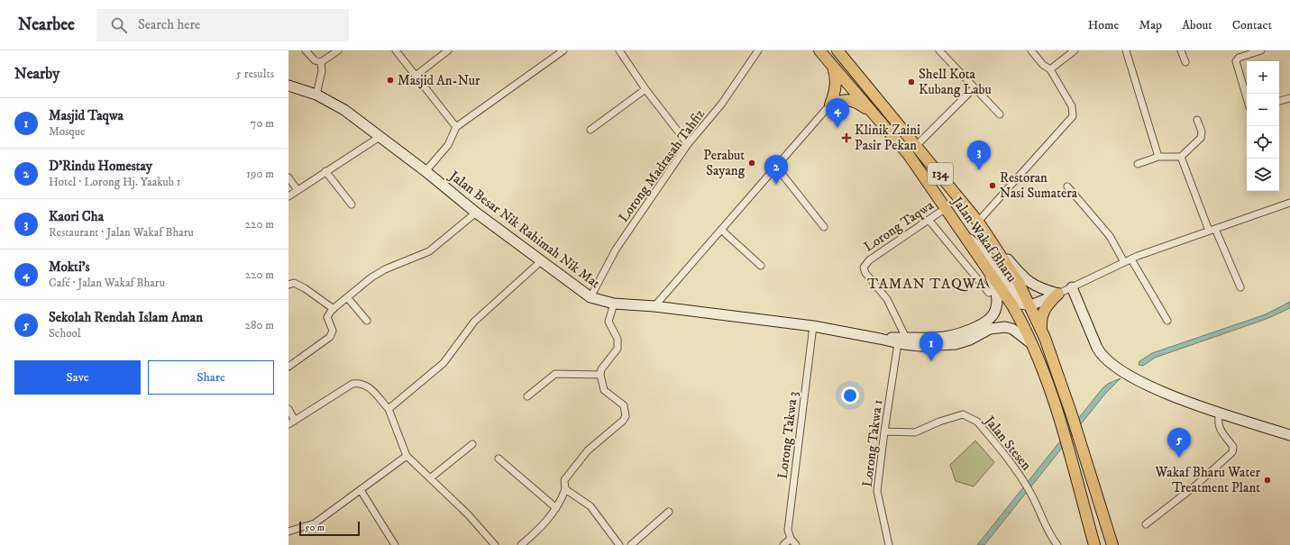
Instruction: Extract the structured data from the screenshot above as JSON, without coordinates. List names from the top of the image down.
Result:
{
  "streets": {
    "main road": ["134", "Jalan Wakaf Bharu"],
    "street": [
      "Lorong Madrasah Tahfiz",
      "Lorong Taqwa",
      "Jalan Besar Nik Rahimah Nik Mat",
      "Lorong Takwa 3",
      "Lorong Takwa 1",
      "Jalan Stesen"
    ]
  },
  "crossings": [
    ["Lorong Madrasah Tahfiz", "Jalan Besar Nik Rahimah Nik Mat"],
    ["Lorong Taqwa", "Jalan Besar Nik Rahimah Nik Mat"],
    ["Lorong Taqwa", "Jalan Wakaf Bharu"],
    ["Lorong Taqwa", "Lorong Takwa 1"],
    ["Jalan Besar Nik Rahimah Nik Mat", "Jalan Wakaf Bharu"],
    ["Jalan Besar Nik Rahimah Nik Mat", "Lorong Takwa 3"],
    ["Jalan Besar Nik Rahimah Nik Mat", "Lorong Takwa 1"],
    ["Lorong Takwa 1", "Jalan Stesen"]
  ],
  "districts": ["TAMAN TAQWA"],
  "places": {
    "other": [
      "Masjid An-Nur",
      "Shell Kota Kubang Labu",
      "Perabut Sayang",
      "Restoran Nasi Sumatera",
      "Wakaf Bharu Water Treatment Plant"
    ],
    "health": ["Klinik Zaini Pasir Pekan"]
  },
  "scale_bar": "50 m",
  "page": {
    "header": "Nearbee",
    "search": "Search here",
    "nav": [
      "Home",
      "Map",
      "About",
      "Contact"
    ],
    "heading": ["Nearby", "5 results"],
    "map_buttons": ["+", "−"],
    "list": [
      {
        "mark": "1",
        "name": "Masjid Taqwa",
        "note": "Mosque",
        "value": "70 m"
      },
      {
        "mark": "2",
        "name": "D’Rindu Homestay",
        "note": "Hotel · Lorong Hj. Yaakub 1",
        "value": "190 m"
      },
      {
        "mark": "3",
        "name": "Kaori Cha",
        "note": "Restaurant · Jalan Wakaf Bharu",
        "value": "220 m"
      },
      {
        "mark": "4",
        "name": "Mokti’s",
        "note": "Café · Jalan Wakaf Bharu",
        "value": "220 m"
      },
      {
        "mark": "5",
        "name": "Sekolah Rendah Islam Aman",
        "note": "School",
        "value": "280 m"
      }
    ],
    "pins": [
      "4",
      "3",
      "2",
      "1",
      "5"
    ],
    "buttons": ["Save", "Share"],
    "scale": "50 m"
  }
}
